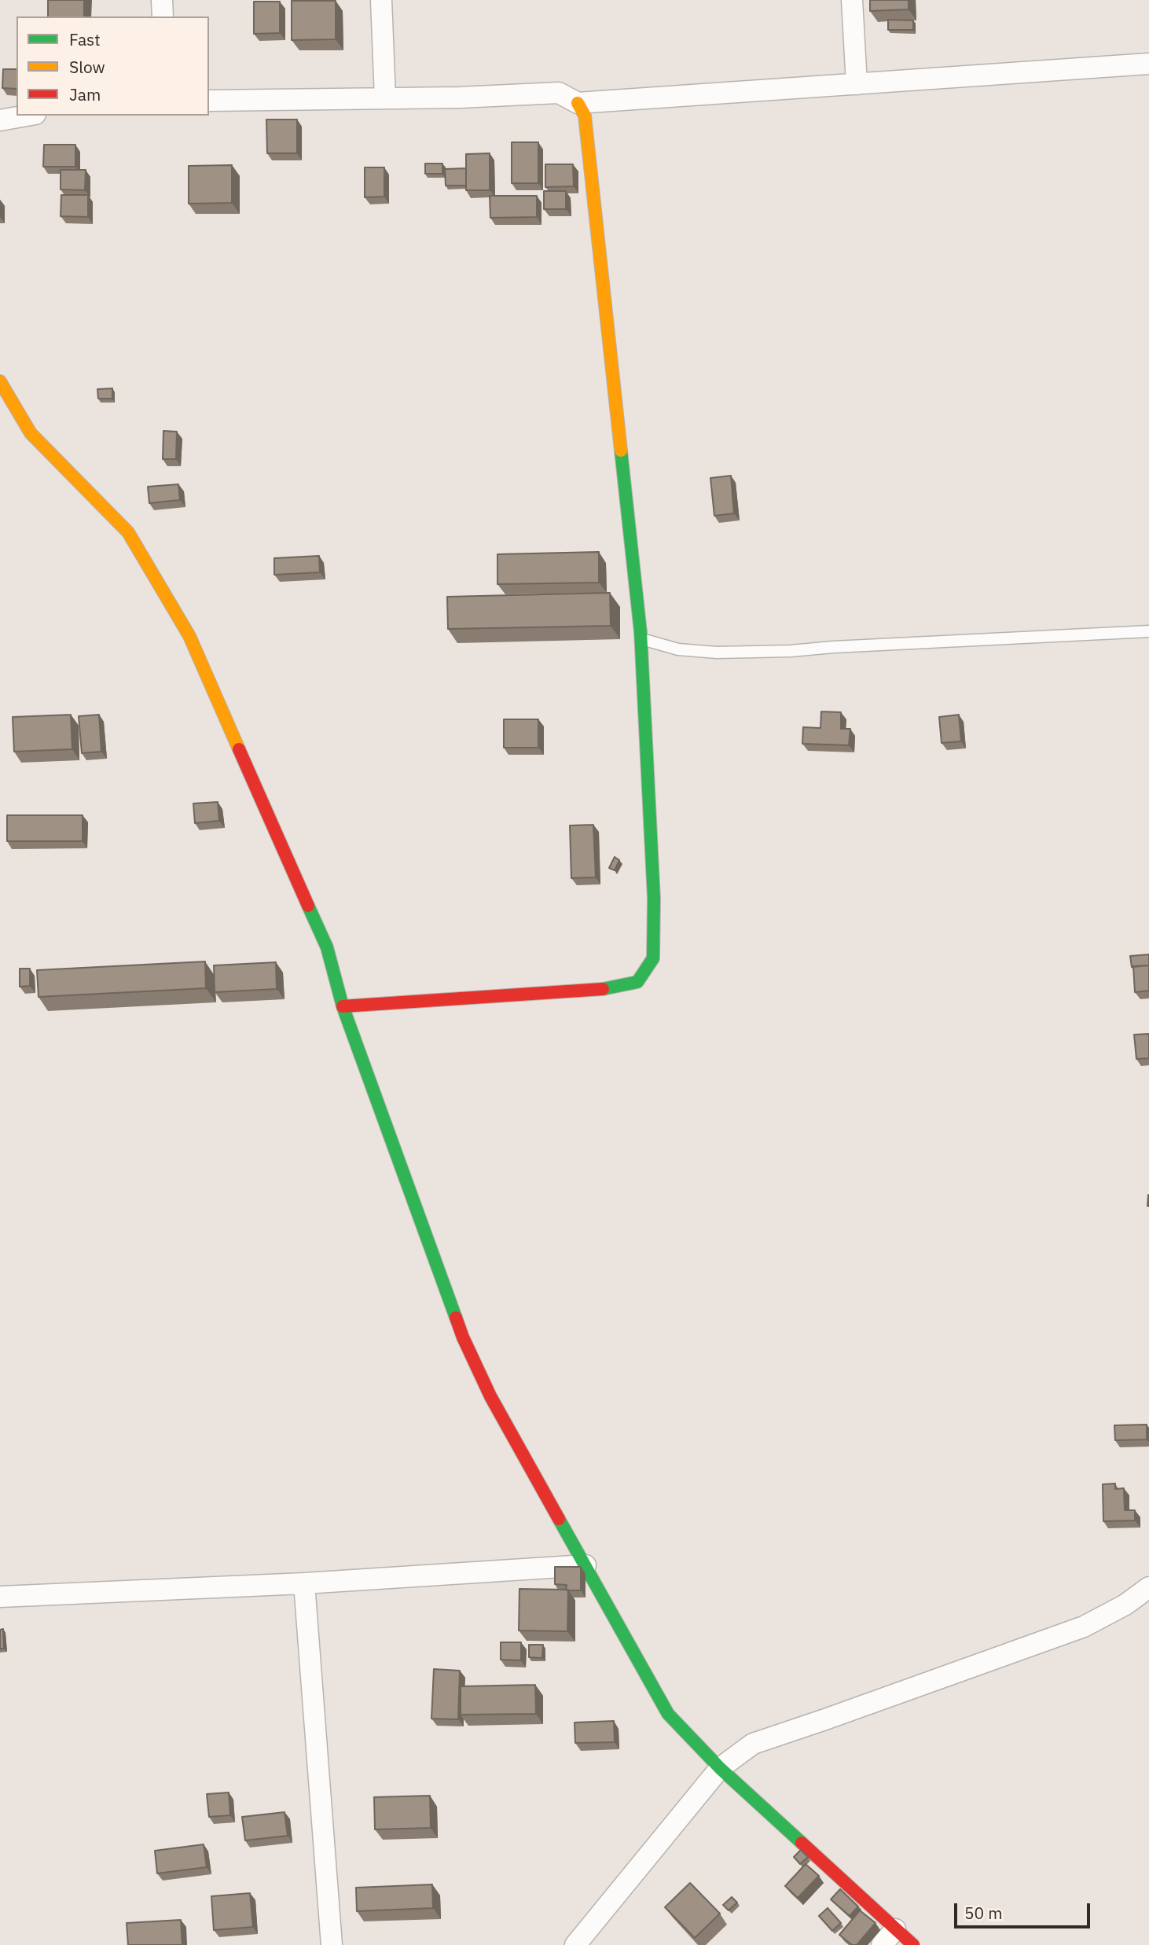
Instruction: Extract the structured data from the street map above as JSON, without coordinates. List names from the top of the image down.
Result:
{
  "legend": ["Fast", "Slow", "Jam"],
  "scale_bar": "50 m"
}
